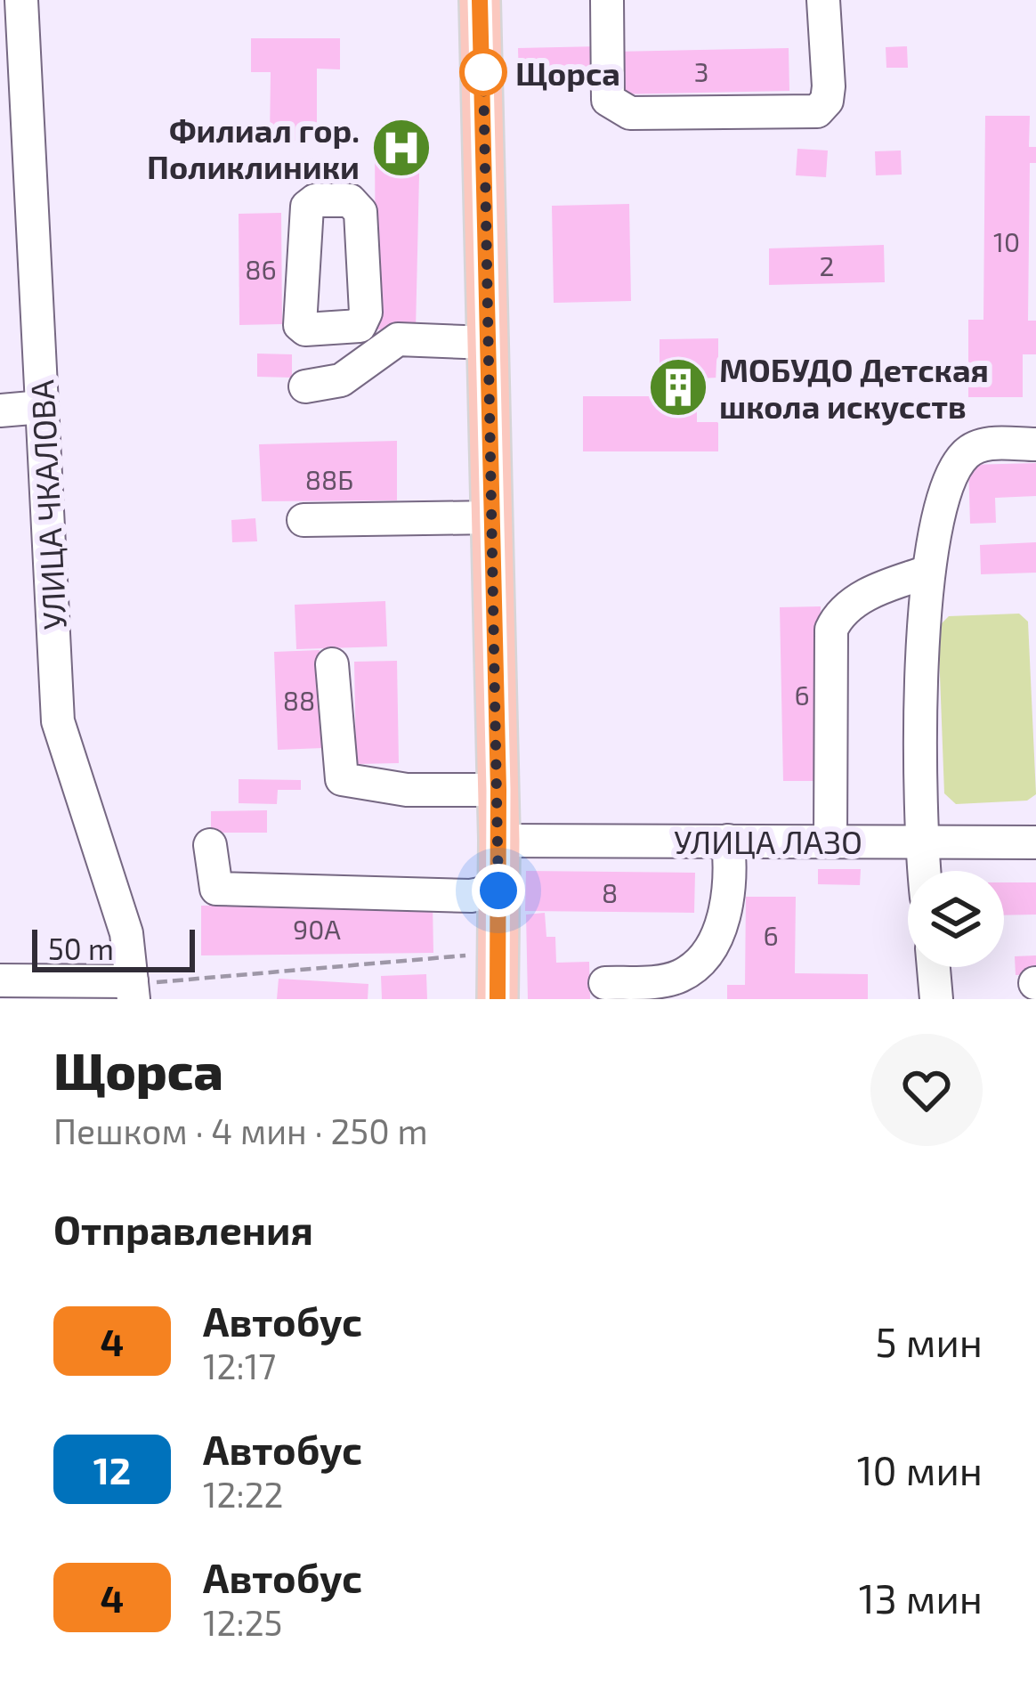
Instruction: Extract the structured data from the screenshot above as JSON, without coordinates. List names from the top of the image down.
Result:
{
  "streets": {
    "street": ["УЛИЦА ЧКАЛОВА", "УЛИЦА ЛАЗО"]
  },
  "places": {
    "other": ["Щорса"],
    "hospital": ["Филиал гор. Поликлиники"],
    "building": ["МОБУДО Детская школа искусcтв"]
  },
  "lines": ["bus line 4"],
  "house_numbers": [
    "3",
    "10",
    "2",
    "86",
    "88Б",
    "6",
    "88",
    "8",
    "90А",
    "6"
  ],
  "scale_bar": "50 m",
  "page": {
    "scale": "50 m",
    "heading": [
      ["Щорса", "Пешком · 4 мин · 250 m"],
      "Отправления"
    ],
    "list": [
      {
        "mark": "4",
        "name": "Автобус",
        "note": "12:17",
        "value": "5 мин"
      },
      {
        "mark": "12",
        "name": "Автобус",
        "note": "12:22",
        "value": "10 мин"
      },
      {
        "mark": "4",
        "name": "Автобус",
        "note": "12:25",
        "value": "13 мин"
      }
    ]
  }
}
